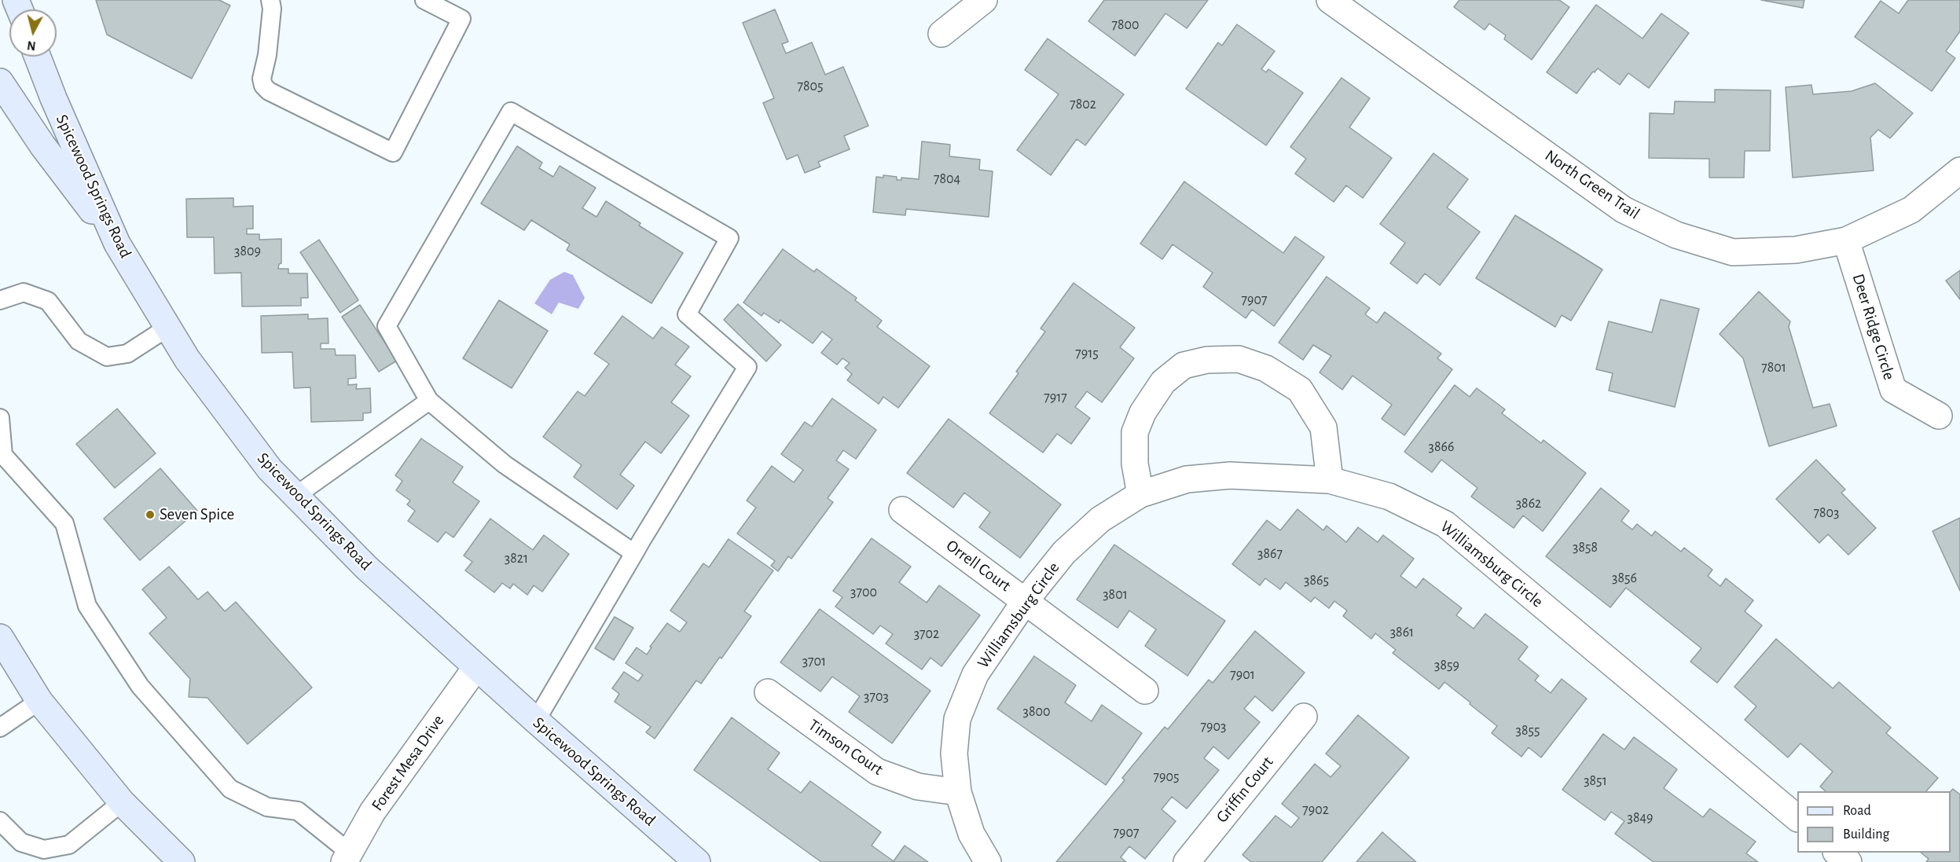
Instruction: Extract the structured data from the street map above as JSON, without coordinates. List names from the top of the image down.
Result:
{
  "streets": {
    "main road": ["Spicewood Springs Road"],
    "street": [
      "North Green Trail",
      "Deer Ridge Circle",
      "Williamsburg Circle",
      "Orrell Court",
      "Timson Court",
      "Forest Mesa Drive",
      "Griffin Court"
    ]
  },
  "crossings": [
    ["North Green Trail", "Deer Ridge Circle"],
    ["Spicewood Springs Road", "Forest Mesa Drive"],
    ["Williamsburg Circle", "Orrell Court"],
    ["Williamsburg Circle", "Timson Court"]
  ],
  "places": ["Seven Spice"],
  "house_numbers": [
    "7800",
    "7805",
    "7802",
    "7804",
    "3809",
    "7907",
    "7915",
    "7801",
    "7917",
    "3866",
    "3862",
    "7803",
    "3858",
    "3867",
    "3821",
    "3856",
    "3865",
    "3700",
    "3801",
    "3861",
    "3702",
    "3701",
    "3859",
    "7901",
    "3703",
    "3800",
    "7903",
    "3855",
    "7905",
    "3851",
    "7902",
    "3849",
    "7907"
  ],
  "legend": ["Road", "Building"],
  "north": "bottom"
}
